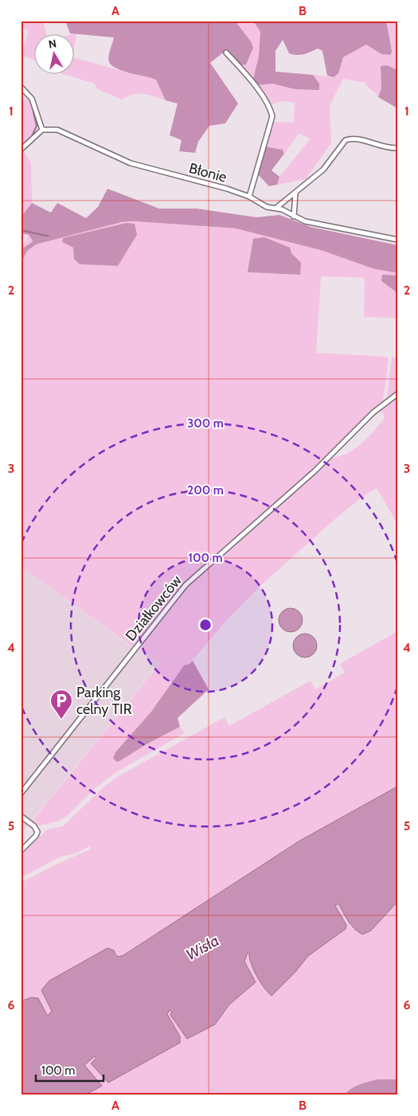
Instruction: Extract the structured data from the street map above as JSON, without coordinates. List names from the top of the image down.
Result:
{
  "streets": {
    "street": ["Błonie", "Działkowców"]
  },
  "water": ["Wisła"],
  "places": {
    "parking": ["Parking celny TIR"]
  },
  "scale_bar": "100 m",
  "north": "top",
  "grid": {
    "columns": ["A", "B"],
    "rows": [
      "1",
      "2",
      "3",
      "4",
      "5",
      "6"
    ]
  },
  "rings": ["300 m", "200 m", "100 m"]
}
